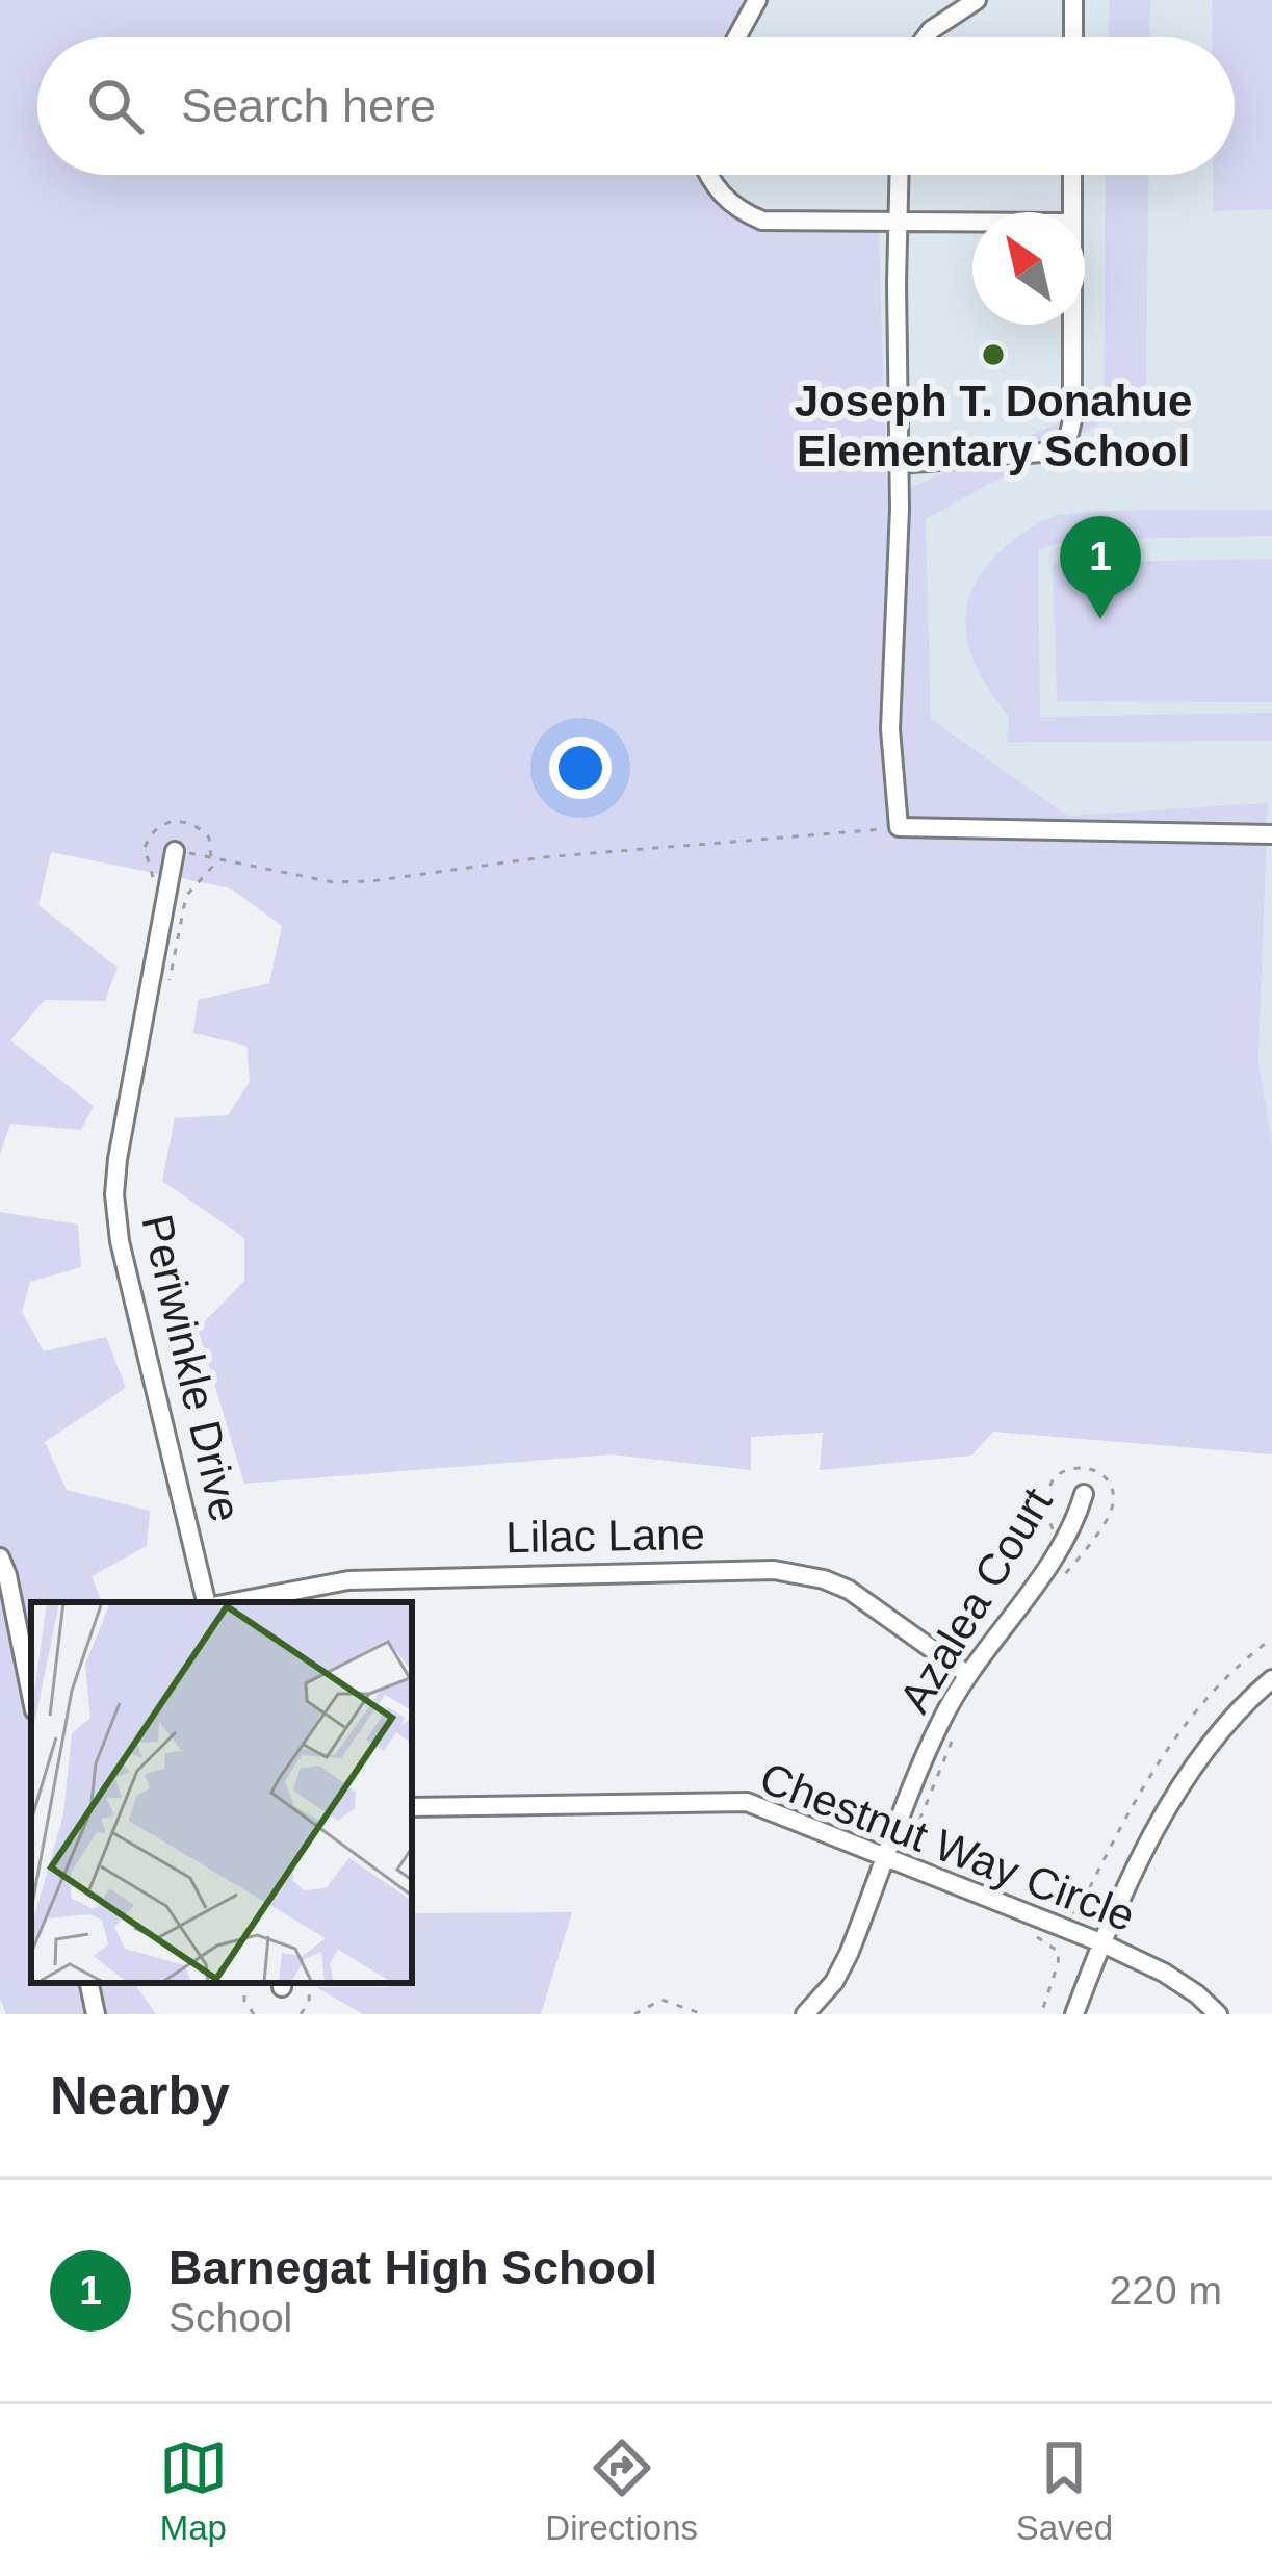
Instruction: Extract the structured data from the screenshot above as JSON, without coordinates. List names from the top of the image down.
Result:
{
  "streets": {
    "street": [
      "Periwinkle Drive",
      "Lilac Lane",
      "Azalea Court",
      "Chestnut Way Circle"
    ]
  },
  "crossings": [
    ["Lilac Lane", "Azalea Court"],
    ["Azalea Court", "Chestnut Way Circle"]
  ],
  "places": ["Joseph T. Donahue Elementary School"],
  "north": "top left",
  "page": {
    "search": "Search here",
    "pins": "1",
    "heading": "Nearby",
    "list": [
      {
        "mark": "1",
        "name": "Barnegat High School",
        "note": "School",
        "value": "220 m"
      }
    ],
    "nav": ["Map", "Directions", "Saved"]
  }
}
